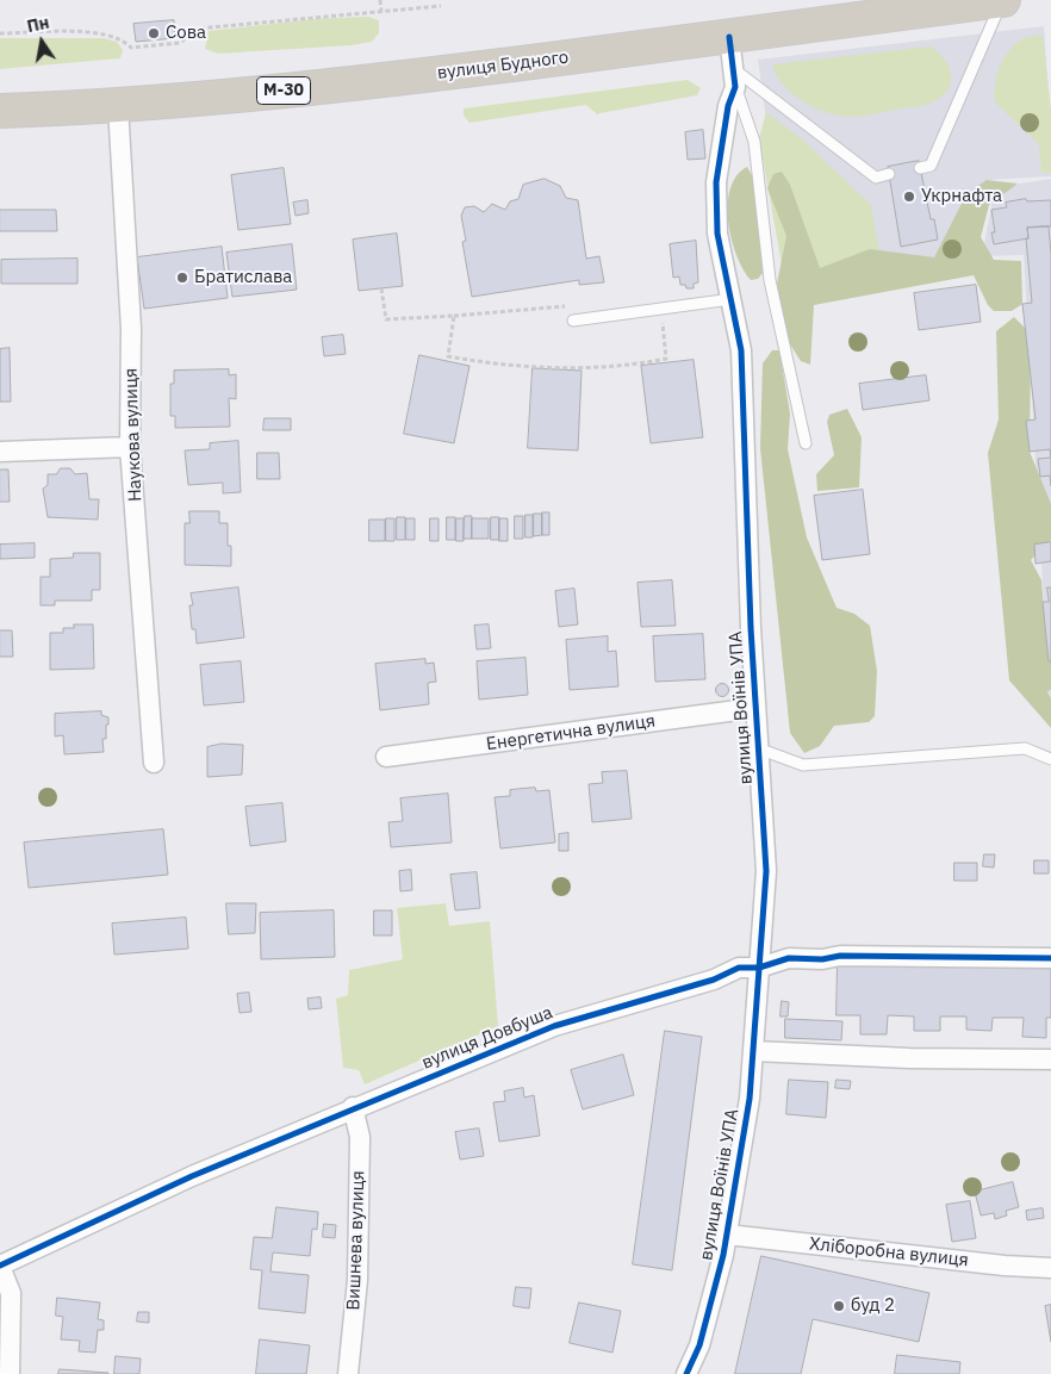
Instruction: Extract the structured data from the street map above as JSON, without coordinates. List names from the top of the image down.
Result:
{
  "streets": {
    "highway": ["вулиця Будного", "М-30"],
    "street": [
      "Наукова вулиця",
      "вулиця Воїнів УПА",
      "Енергетична вулиця",
      "вулиця Довбуша",
      "Вишнева вулиця",
      "Хліборобна вулиця"
    ]
  },
  "crossings": [
    ["вулиця Будного", "Наукова вулиця"],
    ["вулиця Будного", "вулиця Воїнів УПА"],
    ["вулиця Воїнів УПА", "Енергетична вулиця"],
    ["вулиця Воїнів УПА", "вулиця Довбуша"],
    ["вулиця Воїнів УПА", "Хліборобна вулиця"],
    ["вулиця Довбуша", "Вишнева вулиця"]
  ],
  "places": [
    "Сова",
    "Укрнафта",
    "Братислава",
    "буд 2"
  ],
  "north": "top"
}
